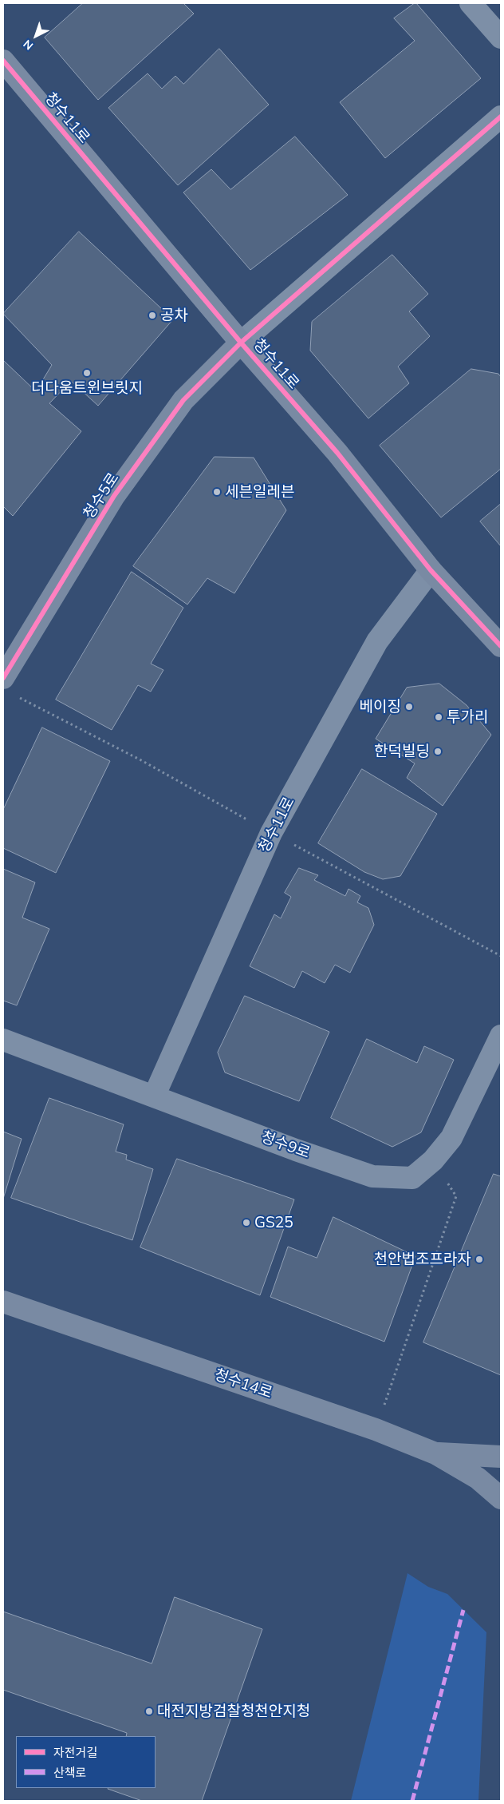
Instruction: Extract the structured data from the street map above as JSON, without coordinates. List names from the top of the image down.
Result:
{
  "streets": {
    "street": [
      "청수11로",
      "청수5로",
      "청수9로",
      "청수14로"
    ]
  },
  "crossings": [
    ["청수11로", "청수5로"],
    ["청수11로", "청수9로"]
  ],
  "places": [
    "공차",
    "더다움트윈브릿지",
    "세븐일레븐",
    "베이징",
    "투가리",
    "한덕빌딩",
    "GS25",
    "천안법조프라자",
    "대전지방검찰청천안지청"
  ],
  "legend": ["자전거길", "산책로"],
  "north": "bottom left"
}
